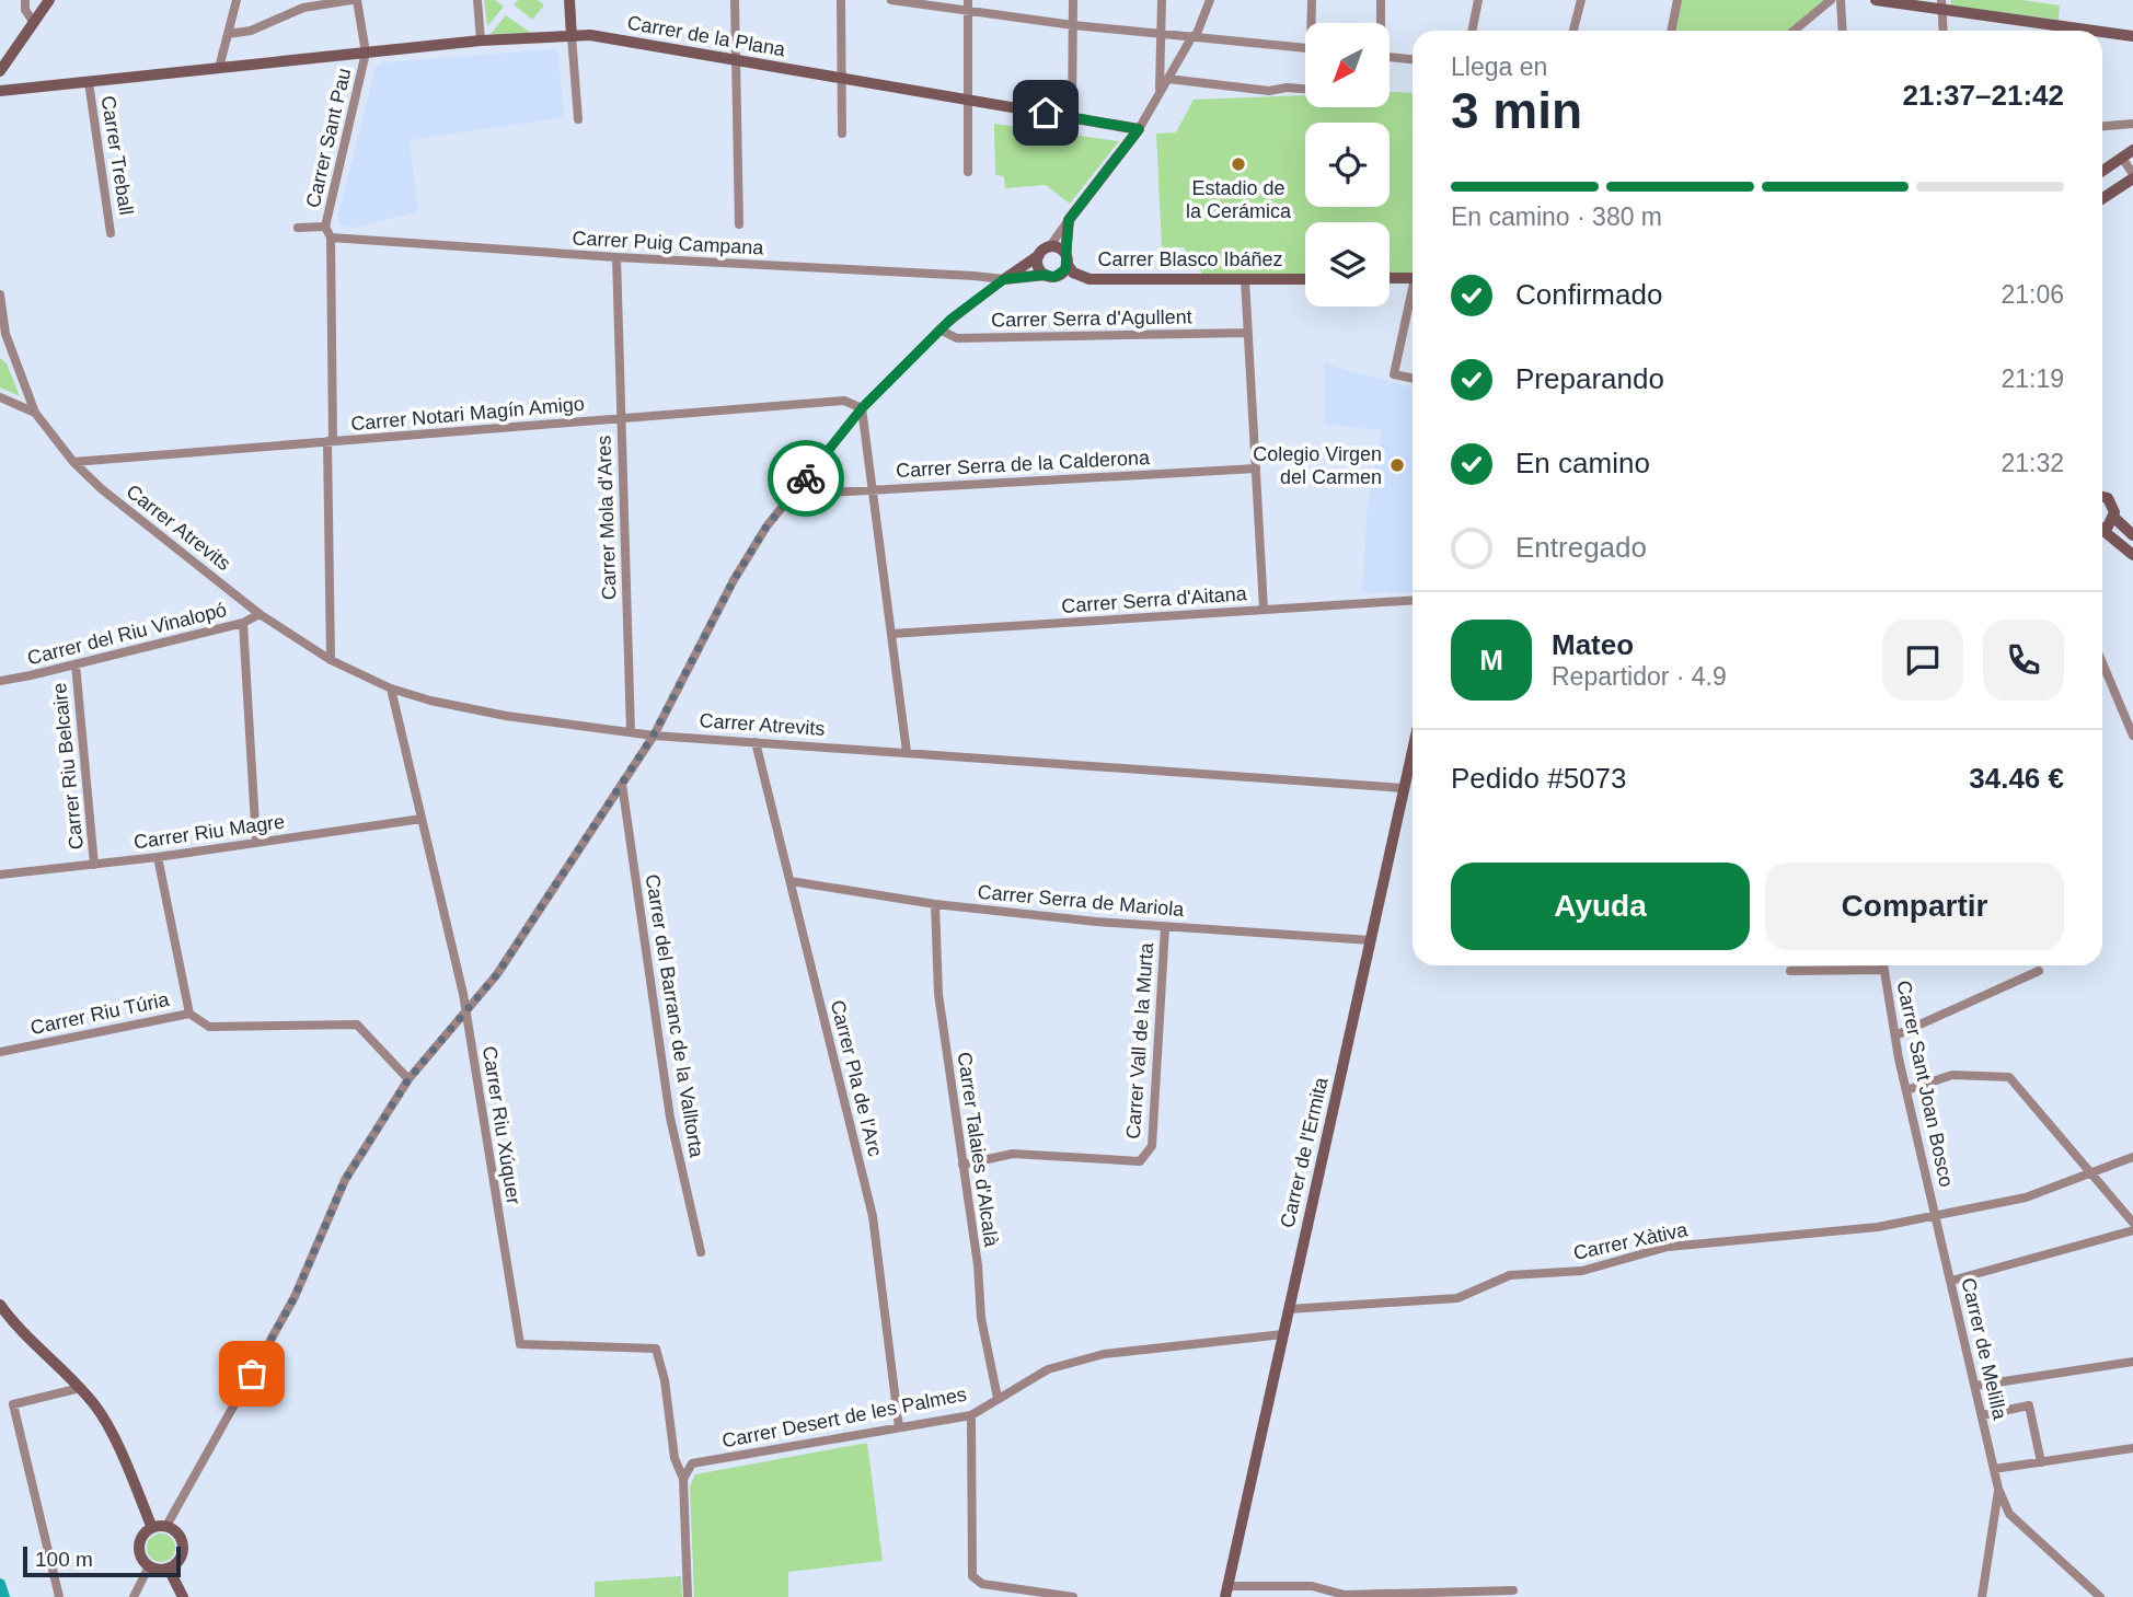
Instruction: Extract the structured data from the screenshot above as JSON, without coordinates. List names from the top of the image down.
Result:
{
  "streets": {
    "main road": ["Carrer de la Plana", "Carrer Blasco Ibáñez", "Carrer de l'Ermita"],
    "street": [
      "Carrer Sant Pau",
      "Carrer Treball",
      "Carrer Puig Campana",
      "Carrer Serra d'Agullent",
      "Carrer Notari Magín Amigo",
      "Carrer Serra de la Calderona",
      "Carrer Mola d'Ares",
      "Carrer Atrevits",
      "Carrer Serra d'Aitana",
      "Carrer del Riu Vinalopó",
      "Carrer Riu Belcaire",
      "Carrer Riu Magre",
      "Carrer Serra de Mariola",
      "Carrer Riu Túria",
      "Carrer del Barranc de la Valltorta",
      "Carrer Vall de la Murta",
      "Carrer Pla de l'Arc",
      "Carrer Sant Joan Bosco",
      "Carrer Riu Xúquer",
      "Carrer Talaies d'Alcalà",
      "Carrer Xàtiva",
      "Carrer de Melilla",
      "Carrer Desert de les Palmes"
    ]
  },
  "crossings": [
    ["Carrer de la Plana", "Carrer Sant Pau"],
    ["Carrer de la Plana", "Carrer Treball"],
    ["Carrer Sant Pau", "Carrer Puig Campana"],
    ["Carrer Puig Campana", "Carrer Mola d'Ares"],
    ["Carrer Notari Magín Amigo", "Carrer Mola d'Ares"],
    ["Carrer Notari Magín Amigo", "Carrer Atrevits"],
    ["Carrer Mola d'Ares", "Carrer Atrevits"],
    ["Carrer Atrevits", "Carrer del Riu Vinalopó"],
    ["Carrer Atrevits", "Carrer Pla de l'Arc"],
    ["Carrer Atrevits", "Carrer Riu Xúquer"],
    ["Carrer Atrevits", "Carrer de l'Ermita"],
    ["Carrer del Riu Vinalopó", "Carrer Riu Belcaire"],
    ["Carrer Riu Belcaire", "Carrer Riu Magre"],
    ["Carrer Riu Magre", "Carrer Riu Xúquer"],
    ["Carrer Serra de Mariola", "Carrer Vall de la Murta"],
    ["Carrer Serra de Mariola", "Carrer Pla de l'Arc"],
    ["Carrer Serra de Mariola", "Carrer Talaies d'Alcalà"],
    ["Carrer Serra de Mariola", "Carrer de l'Ermita"],
    ["Carrer Vall de la Murta", "Carrer Talaies d'Alcalà"],
    ["Carrer Pla de l'Arc", "Carrer Desert de les Palmes"],
    ["Carrer Sant Joan Bosco", "Carrer Xàtiva"],
    ["Carrer Sant Joan Bosco", "Carrer de Melilla"],
    ["Carrer Riu Xúquer", "Carrer Desert de les Palmes"],
    ["Carrer Talaies d'Alcalà", "Carrer Desert de les Palmes"],
    ["Carrer de l'Ermita", "Carrer Xàtiva"],
    ["Carrer de l'Ermita", "Carrer Desert de les Palmes"],
    ["Carrer Xàtiva", "Carrer de Melilla"]
  ],
  "places": ["Estadio de la Cerámica", "Colegio Virgen del Carmen"],
  "scale_bar": "100 m",
  "north": "bottom left",
  "page": {
    "heading": ["3 min", "Llega en", "21:37–21:42"],
    "panel": [
      "Mateo",
      "Repartidor · 4.9",
      "Pedido #5073",
      "34.46 €"
    ],
    "bar": "En camino · 380 m",
    "list": [
      ["Confirmado", "21:06"],
      ["Preparando", "21:19"],
      ["En camino", "21:32"],
      "Entregado"
    ],
    "round": "M",
    "buttons": ["Ayuda", "Compartir"],
    "scale": "100 m"
  }
}
